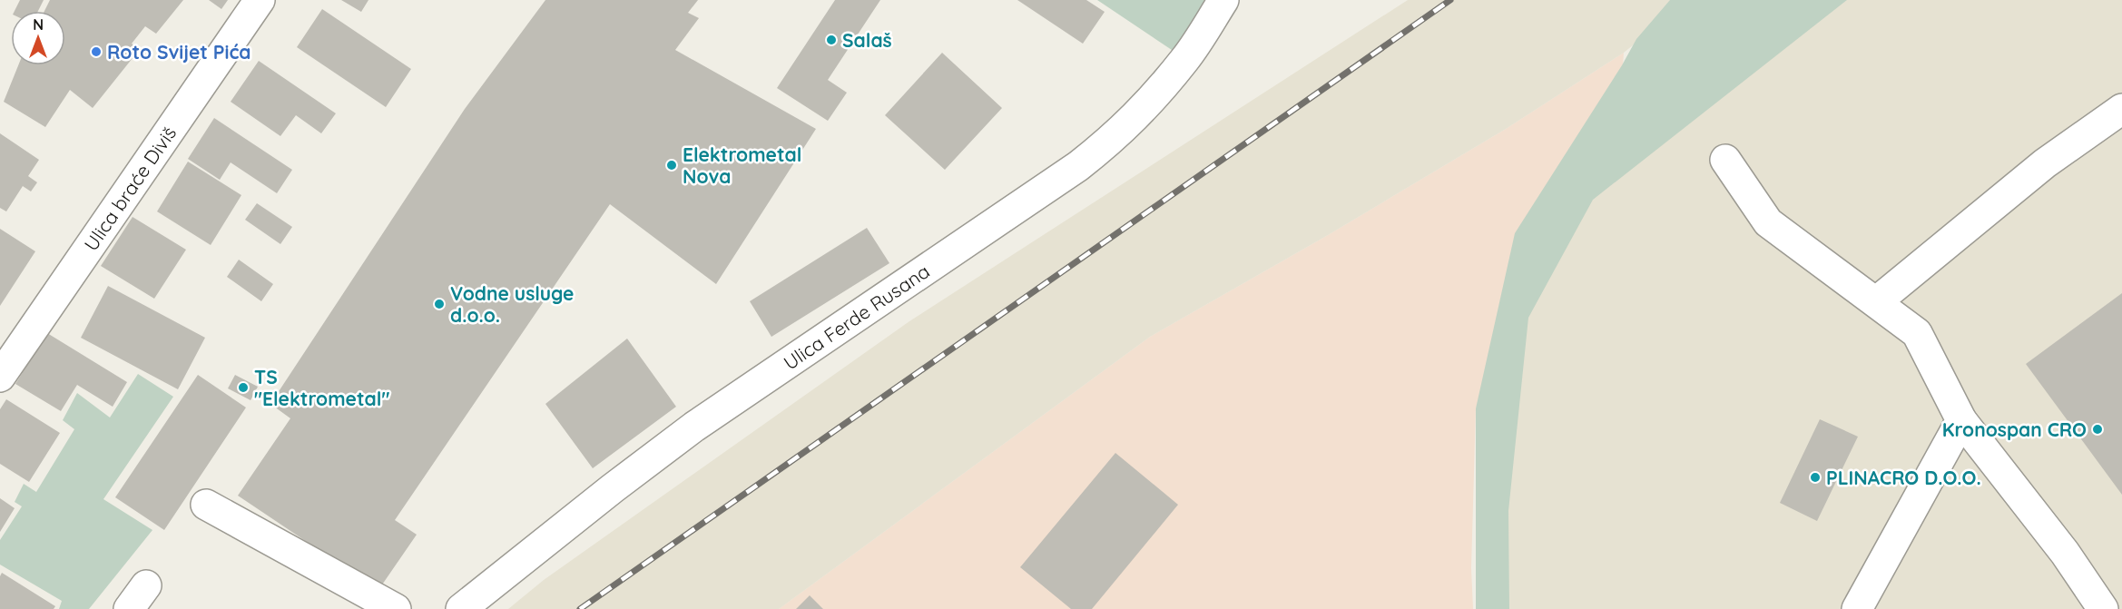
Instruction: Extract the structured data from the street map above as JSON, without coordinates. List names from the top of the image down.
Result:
{
  "streets": {
    "street": ["Ulica braće Diviš", "Ulica Ferde Rusana"]
  },
  "places": [
    "Salaš",
    "Roto Svijet Pića",
    "Elektrometal Nova",
    "Vodne usluge d.o.o.",
    "TS \"Elektrometal\"",
    "Kronospan CRO",
    "PLINACRO D.O.O."
  ],
  "north": "top"
}
